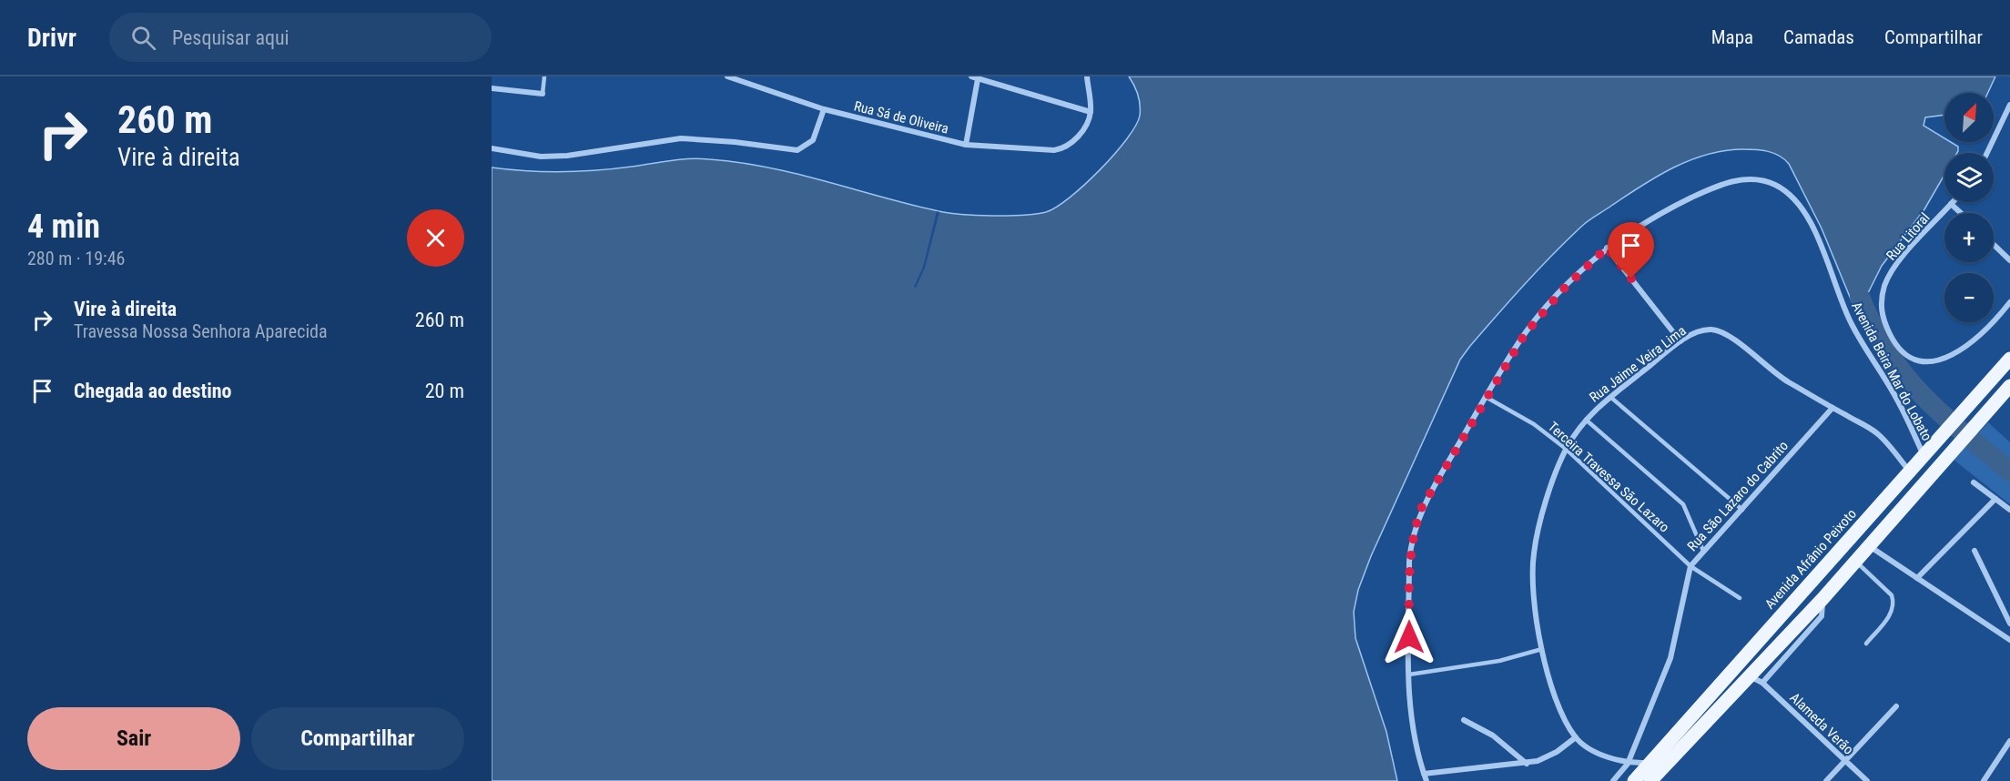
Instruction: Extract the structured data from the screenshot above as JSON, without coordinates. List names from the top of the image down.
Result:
{
  "streets": {
    "main road": ["Avenida Afrânio Peixoto"],
    "street": [
      "Rua Sá de Oliveira",
      "Rua Litoral",
      "Rua Jaime Veira Lima",
      "Avenida Beira Mar do Lobato",
      "Rua São Lazaro do Cabrito",
      "Alameda Verão"
    ],
    "lane": ["Terceira Travessa São Lazaro"]
  },
  "crossings": [
    ["Rua Jaime Veira Lima", "Terceira Travessa São Lazaro"],
    ["Rua Jaime Veira Lima", "Rua São Lazaro do Cabrito"],
    ["Rua Jaime Veira Lima", "Avenida Afrânio Peixoto"],
    ["Avenida Beira Mar do Lobato", "Terceira Travessa São Lazaro"],
    ["Avenida Beira Mar do Lobato", "Avenida Afrânio Peixoto"],
    ["Terceira Travessa São Lazaro", "Rua São Lazaro do Cabrito"]
  ],
  "north": "top right",
  "page": {
    "header": "Drivr",
    "search": "Pesquisar aqui",
    "nav": ["Mapa", "Camadas", "Compartilhar"],
    "turn": ["260 m", "Vire à direita"],
    "map_buttons": ["+", "−"],
    "heading": ["4 min", "280 m · 19:46"],
    "list": [
      {
        "name": "Vire à direita",
        "note": "Travessa Nossa Senhora Aparecida",
        "value": "260 m"
      },
      {
        "name": "Chegada ao destino",
        "value": "20 m"
      }
    ],
    "buttons": ["Sair", "Compartilhar"]
  }
}
